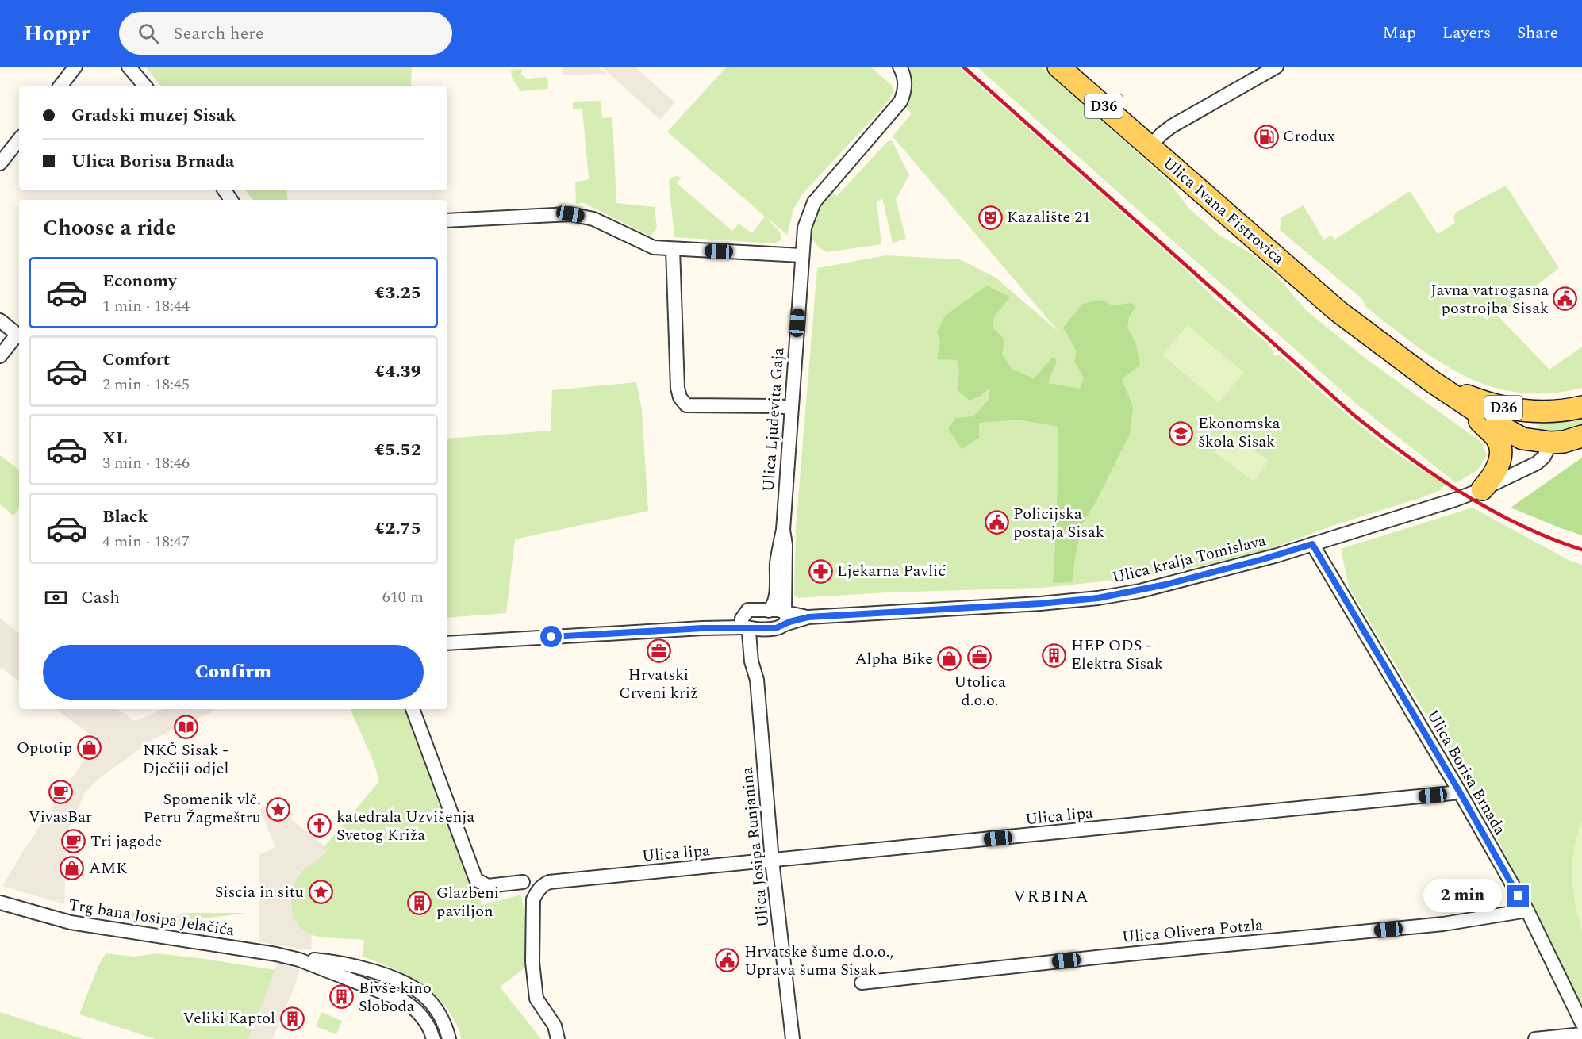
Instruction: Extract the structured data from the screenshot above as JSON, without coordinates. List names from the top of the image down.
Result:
{
  "streets": {
    "main road": ["D36", "Ulica Ivana Fistrovića"],
    "street": [
      "Ulica Ljudevita Gaja",
      "Ulica kralja Tomislava",
      "Ulica Borisa Brnada",
      "Ulica lipa",
      "Ulica Josipa Runjanina",
      "Trg bana Josipa Jelačića",
      "Ulica Olivera Potzla"
    ]
  },
  "crossings": [
    ["D36", "Ulica Ivana Fistrovića"],
    ["D36", "Ulica kralja Tomislava"],
    ["Ulica Ljudevita Gaja", "Ulica kralja Tomislava"],
    ["Ulica kralja Tomislava", "Ulica Borisa Brnada"],
    ["Ulica kralja Tomislava", "Ulica Josipa Runjanina"],
    ["Ulica Borisa Brnada", "Ulica lipa"],
    ["Ulica Borisa Brnada", "Ulica Olivera Potzla"],
    ["Ulica lipa", "Ulica Josipa Runjanina"]
  ],
  "districts": ["VRBINA"],
  "places": {
    "fuel station": ["Crodux"],
    "theatre": ["Kazalište 21"],
    "public building": ["Javna vatrogasna postrojba Sisak", "Policijska postaja Sisak", "Hrvatske šume d.o.o., Uprava šuma Sisak"],
    "school or university": ["Ekonomska škola Sisak"],
    "pharmacy": ["Ljekarna Pavlić"],
    "office": ["Hrvatski Crveni križ", "Utolica d.o.o."],
    "building": [
      "HEP ODS - Elektra Sisak",
      "Glazbeni paviljon",
      "Bivše kino Sloboda",
      "Veliki Kaptol"
    ],
    "shop": ["Alpha Bike", "Optotip", "AMK"],
    "library": ["NKČ Sisak - Dječiji odjel"],
    "cafe": ["VivasBar", "Tri jagode"],
    "place": ["Spomenik vlč. Petru Žagmeštru", "Siscia in situ"],
    "church": ["katedrala Uzvišenja Svetog Križa"]
  },
  "page": {
    "header": "Hoppr",
    "search": "Search here",
    "nav": ["Map", "Layers", "Share"],
    "banner": ["Gradski muzej Sisak", "Ulica Borisa Brnada"],
    "heading": "Choose a ride",
    "list": [
      {
        "name": "Economy",
        "note": "1 min · 18:44",
        "value": "€3.25"
      },
      {
        "name": "Comfort",
        "note": "2 min · 18:45",
        "value": "€4.39"
      },
      {
        "name": "XL",
        "note": "3 min · 18:46",
        "value": "€5.52"
      },
      {
        "name": "Black",
        "note": "4 min · 18:47",
        "value": "€2.75"
      }
    ],
    "pay": ["Cash", "610 m"],
    "buttons": "Confirm",
    "bubble": "2 min"
  }
}
